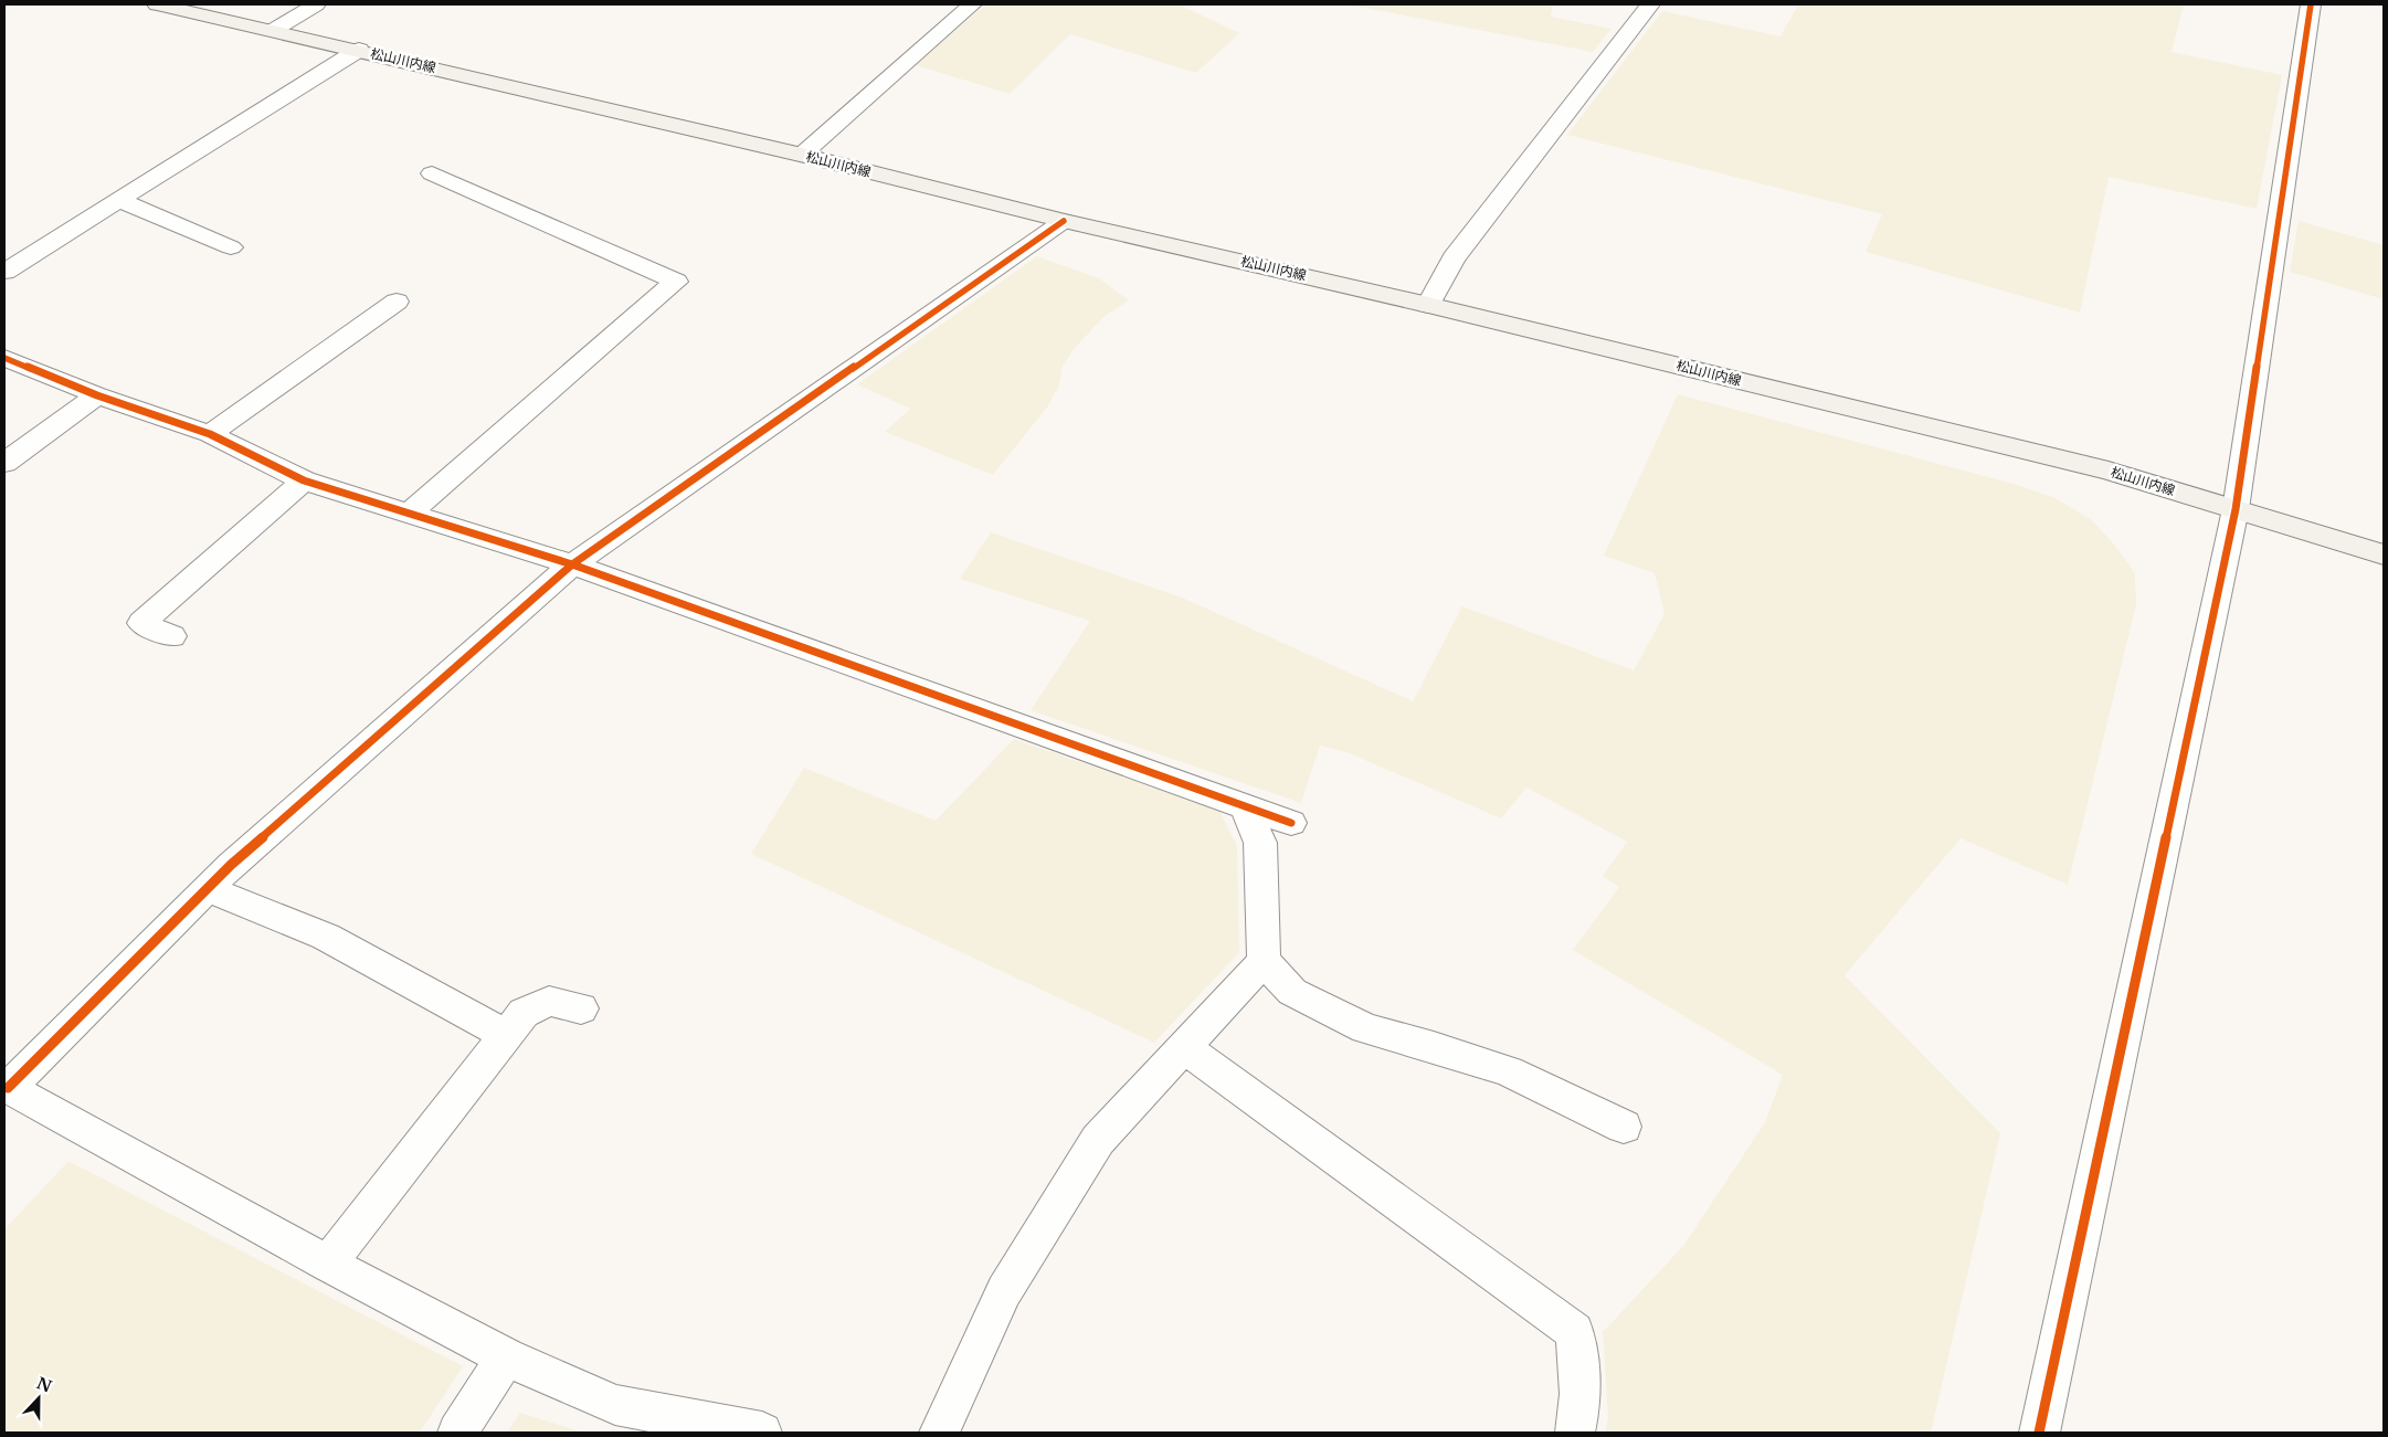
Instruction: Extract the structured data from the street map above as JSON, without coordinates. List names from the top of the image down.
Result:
{
  "streets": {
    "main road": ["松山川内線"]
  },
  "north": "top"
}
